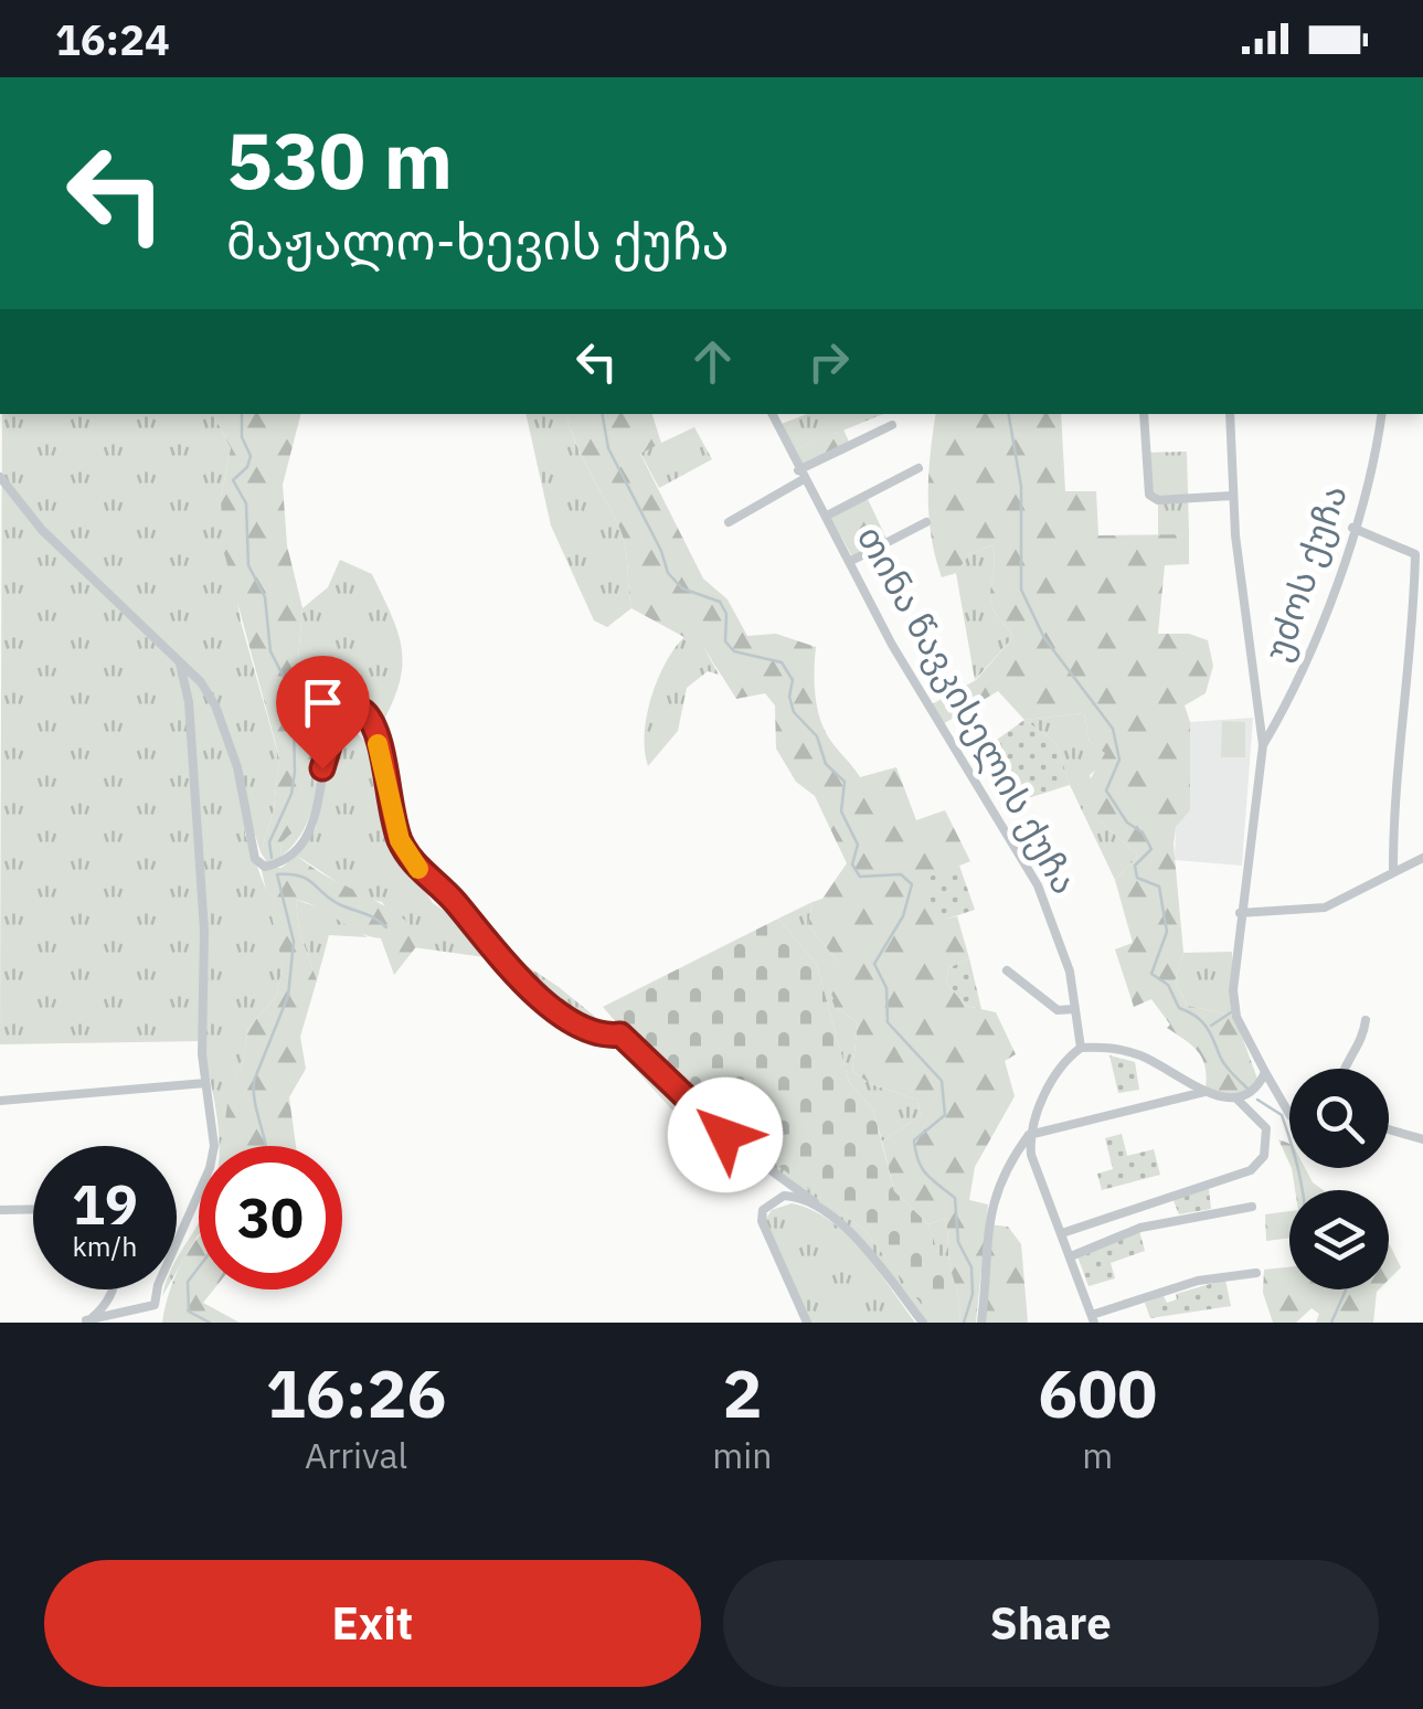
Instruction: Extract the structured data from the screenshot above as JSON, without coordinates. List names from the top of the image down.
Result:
{
  "streets": {
    "street": ["უძოს ქუჩა", "თინა წავკისელის ქუჩა"]
  },
  "page": {
    "status": "16:24",
    "turn": ["530 m", "მაჟალო-ხევის ქუჩა"],
    "speed": "19 km/h",
    "limit": "30",
    "eta": [
      "16:26",
      "Arrival",
      "2",
      "min",
      "600",
      "m"
    ],
    "buttons": ["Exit", "Share"]
  }
}
